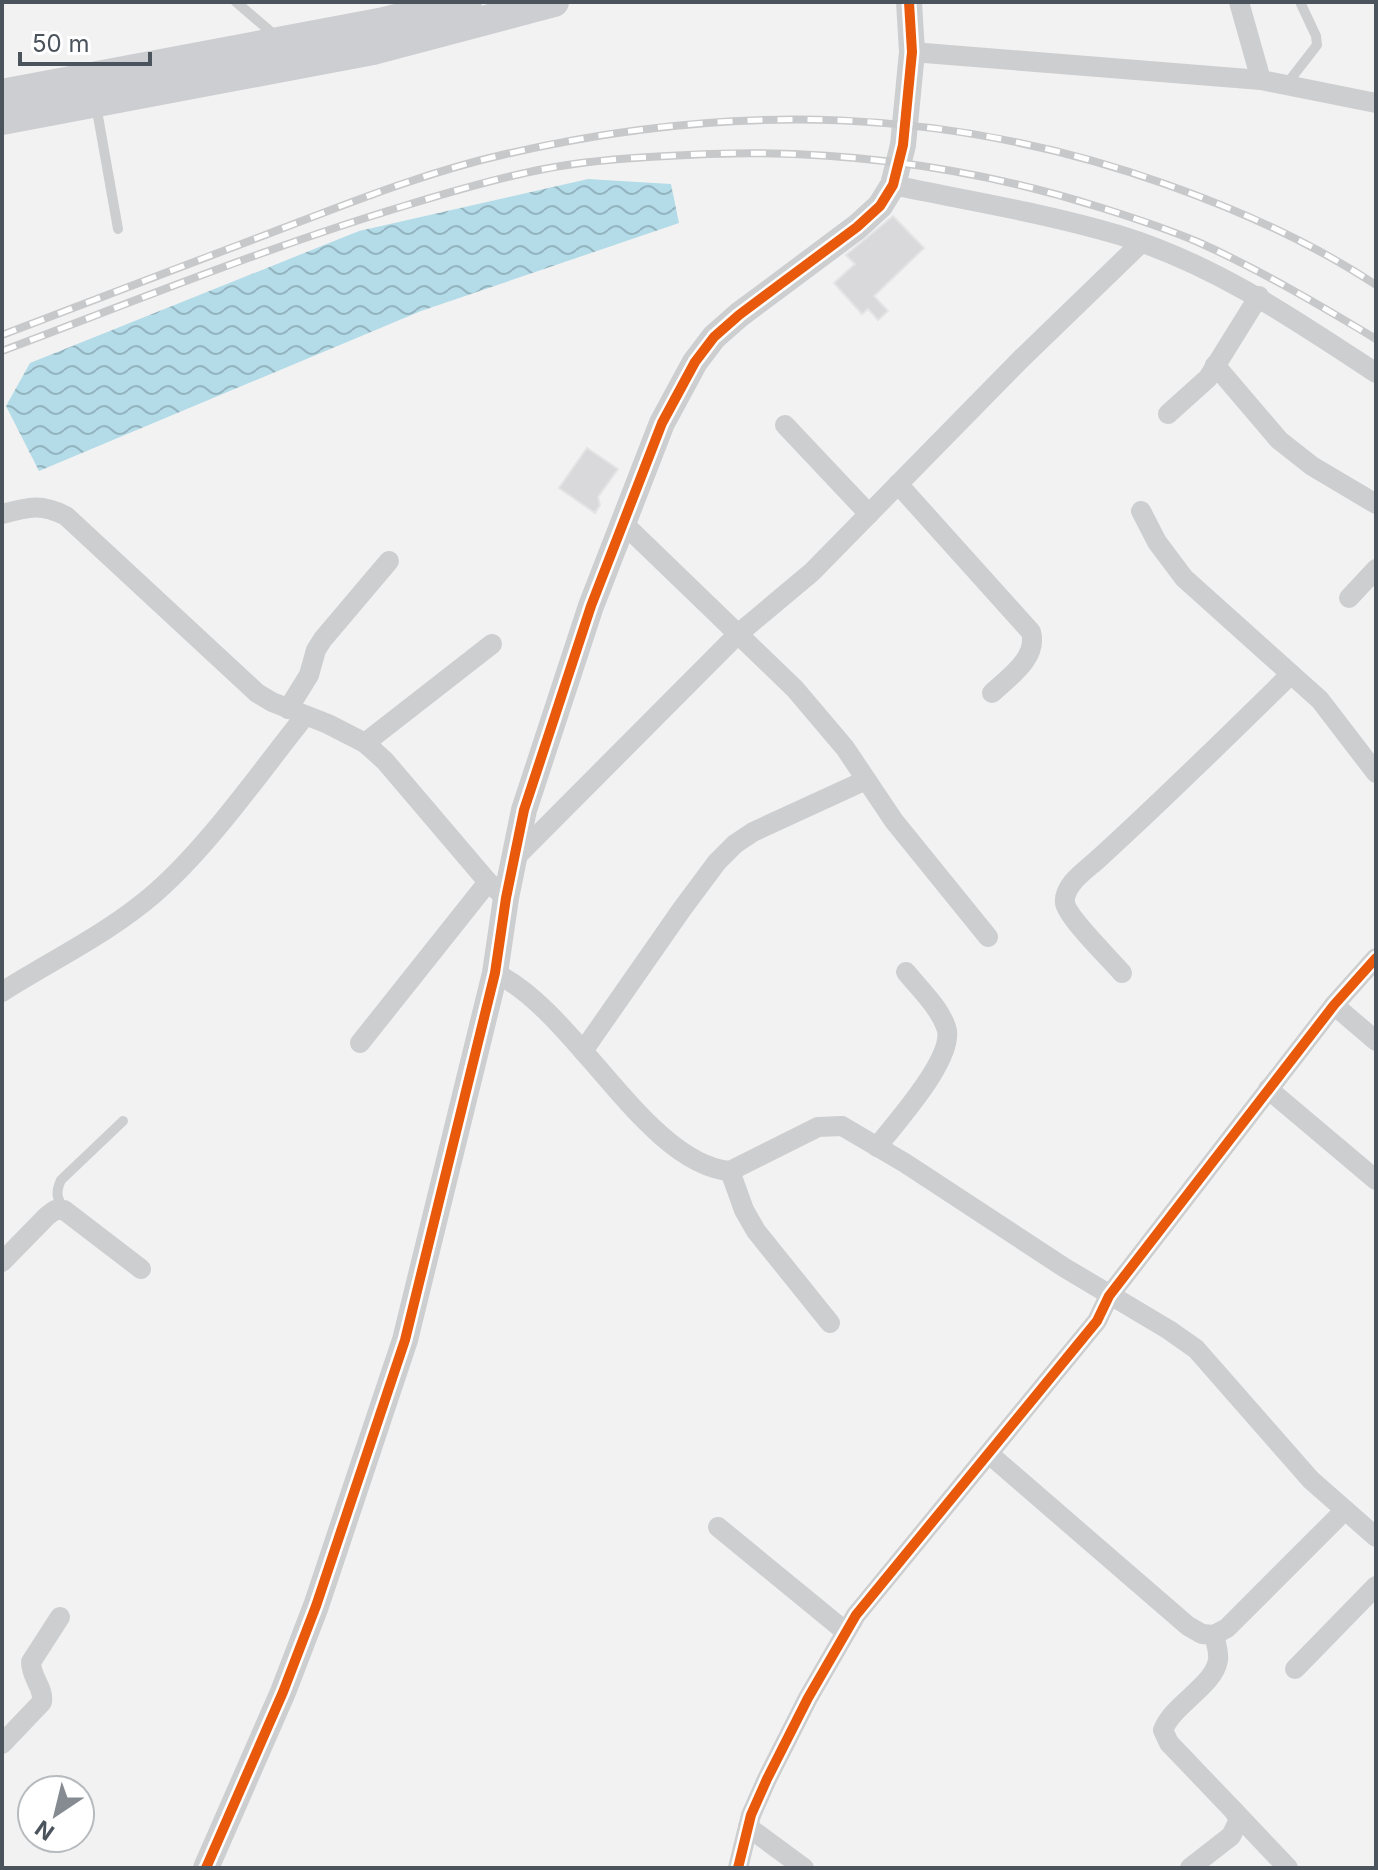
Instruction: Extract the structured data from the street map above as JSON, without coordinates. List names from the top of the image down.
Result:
{
  "scale_bar": "50 m",
  "north": "bottom left"
}
